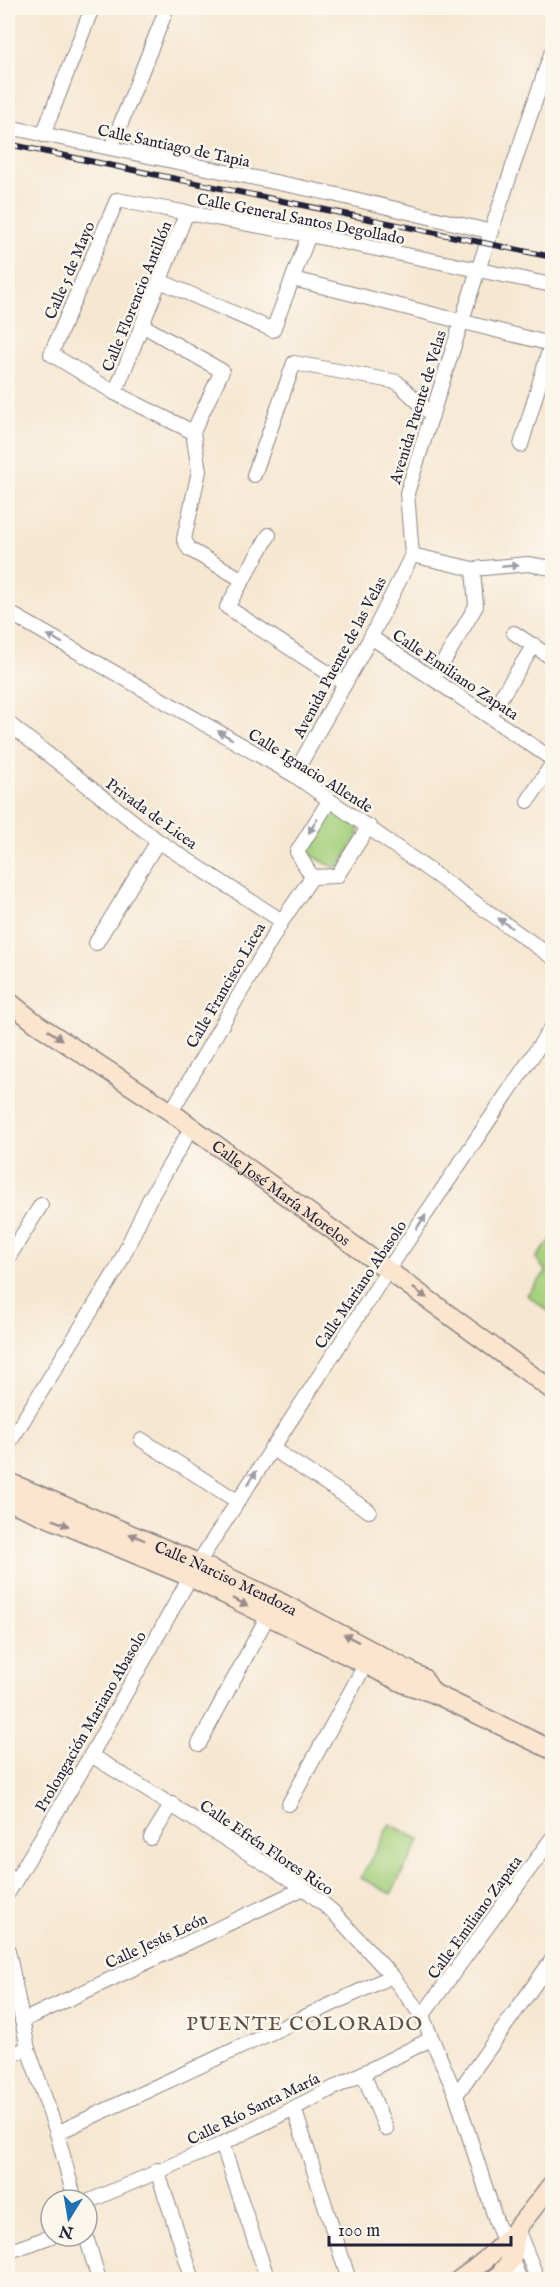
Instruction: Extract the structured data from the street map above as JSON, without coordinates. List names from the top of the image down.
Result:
{
  "streets": {
    "street": [
      "Calle Santiago de Tapia",
      "Calle General Santos Degollado",
      "Calle 5 de Mayo",
      "Calle Florencio Antillón",
      "Avenida Puente de Velas",
      "Avenida Puente de las Velas",
      "Calle Emiliano Zapata",
      "Calle Ignacio Allende",
      "Privada de Licea",
      "Calle Francisco Licea",
      "Calle José María Morelos",
      "Calle Mariano Abasolo",
      "Calle Narciso Mendoza",
      "Prolongación Mariano Abasolo",
      "Calle Efrén Flores Rico",
      "Calle Jesús León",
      "Calle Río Santa María"
    ]
  },
  "crossings": [
    ["Calle Santiago de Tapia", "Avenida Puente de Velas"],
    ["Calle General Santos Degollado", "Calle 5 de Mayo"],
    ["Calle General Santos Degollado", "Calle Florencio Antillón"],
    ["Calle General Santos Degollado", "Avenida Puente de Velas"],
    ["Calle 5 de Mayo", "Calle Florencio Antillón"],
    ["Avenida Puente de Velas", "Avenida Puente de las Velas"],
    ["Avenida Puente de las Velas", "Calle Emiliano Zapata"],
    ["Avenida Puente de las Velas", "Calle Ignacio Allende"],
    ["Calle Emiliano Zapata", "Calle Efrén Flores Rico"],
    ["Privada de Licea", "Calle Francisco Licea"],
    ["Calle Francisco Licea", "Calle José María Morelos"],
    ["Calle José María Morelos", "Calle Mariano Abasolo"],
    ["Calle Mariano Abasolo", "Calle Narciso Mendoza"],
    ["Calle Mariano Abasolo", "Prolongación Mariano Abasolo"],
    ["Calle Narciso Mendoza", "Prolongación Mariano Abasolo"],
    ["Prolongación Mariano Abasolo", "Calle Efrén Flores Rico"],
    ["Calle Efrén Flores Rico", "Calle Jesús León"],
    ["Calle Efrén Flores Rico", "Calle Río Santa María"]
  ],
  "one_way": ["Calle Ignacio Allende", "Calle José María Morelos", "Calle Mariano Abasolo"],
  "districts": ["PUENTE COLORADO"],
  "scale_bar": "100 m",
  "north": "bottom"
}
